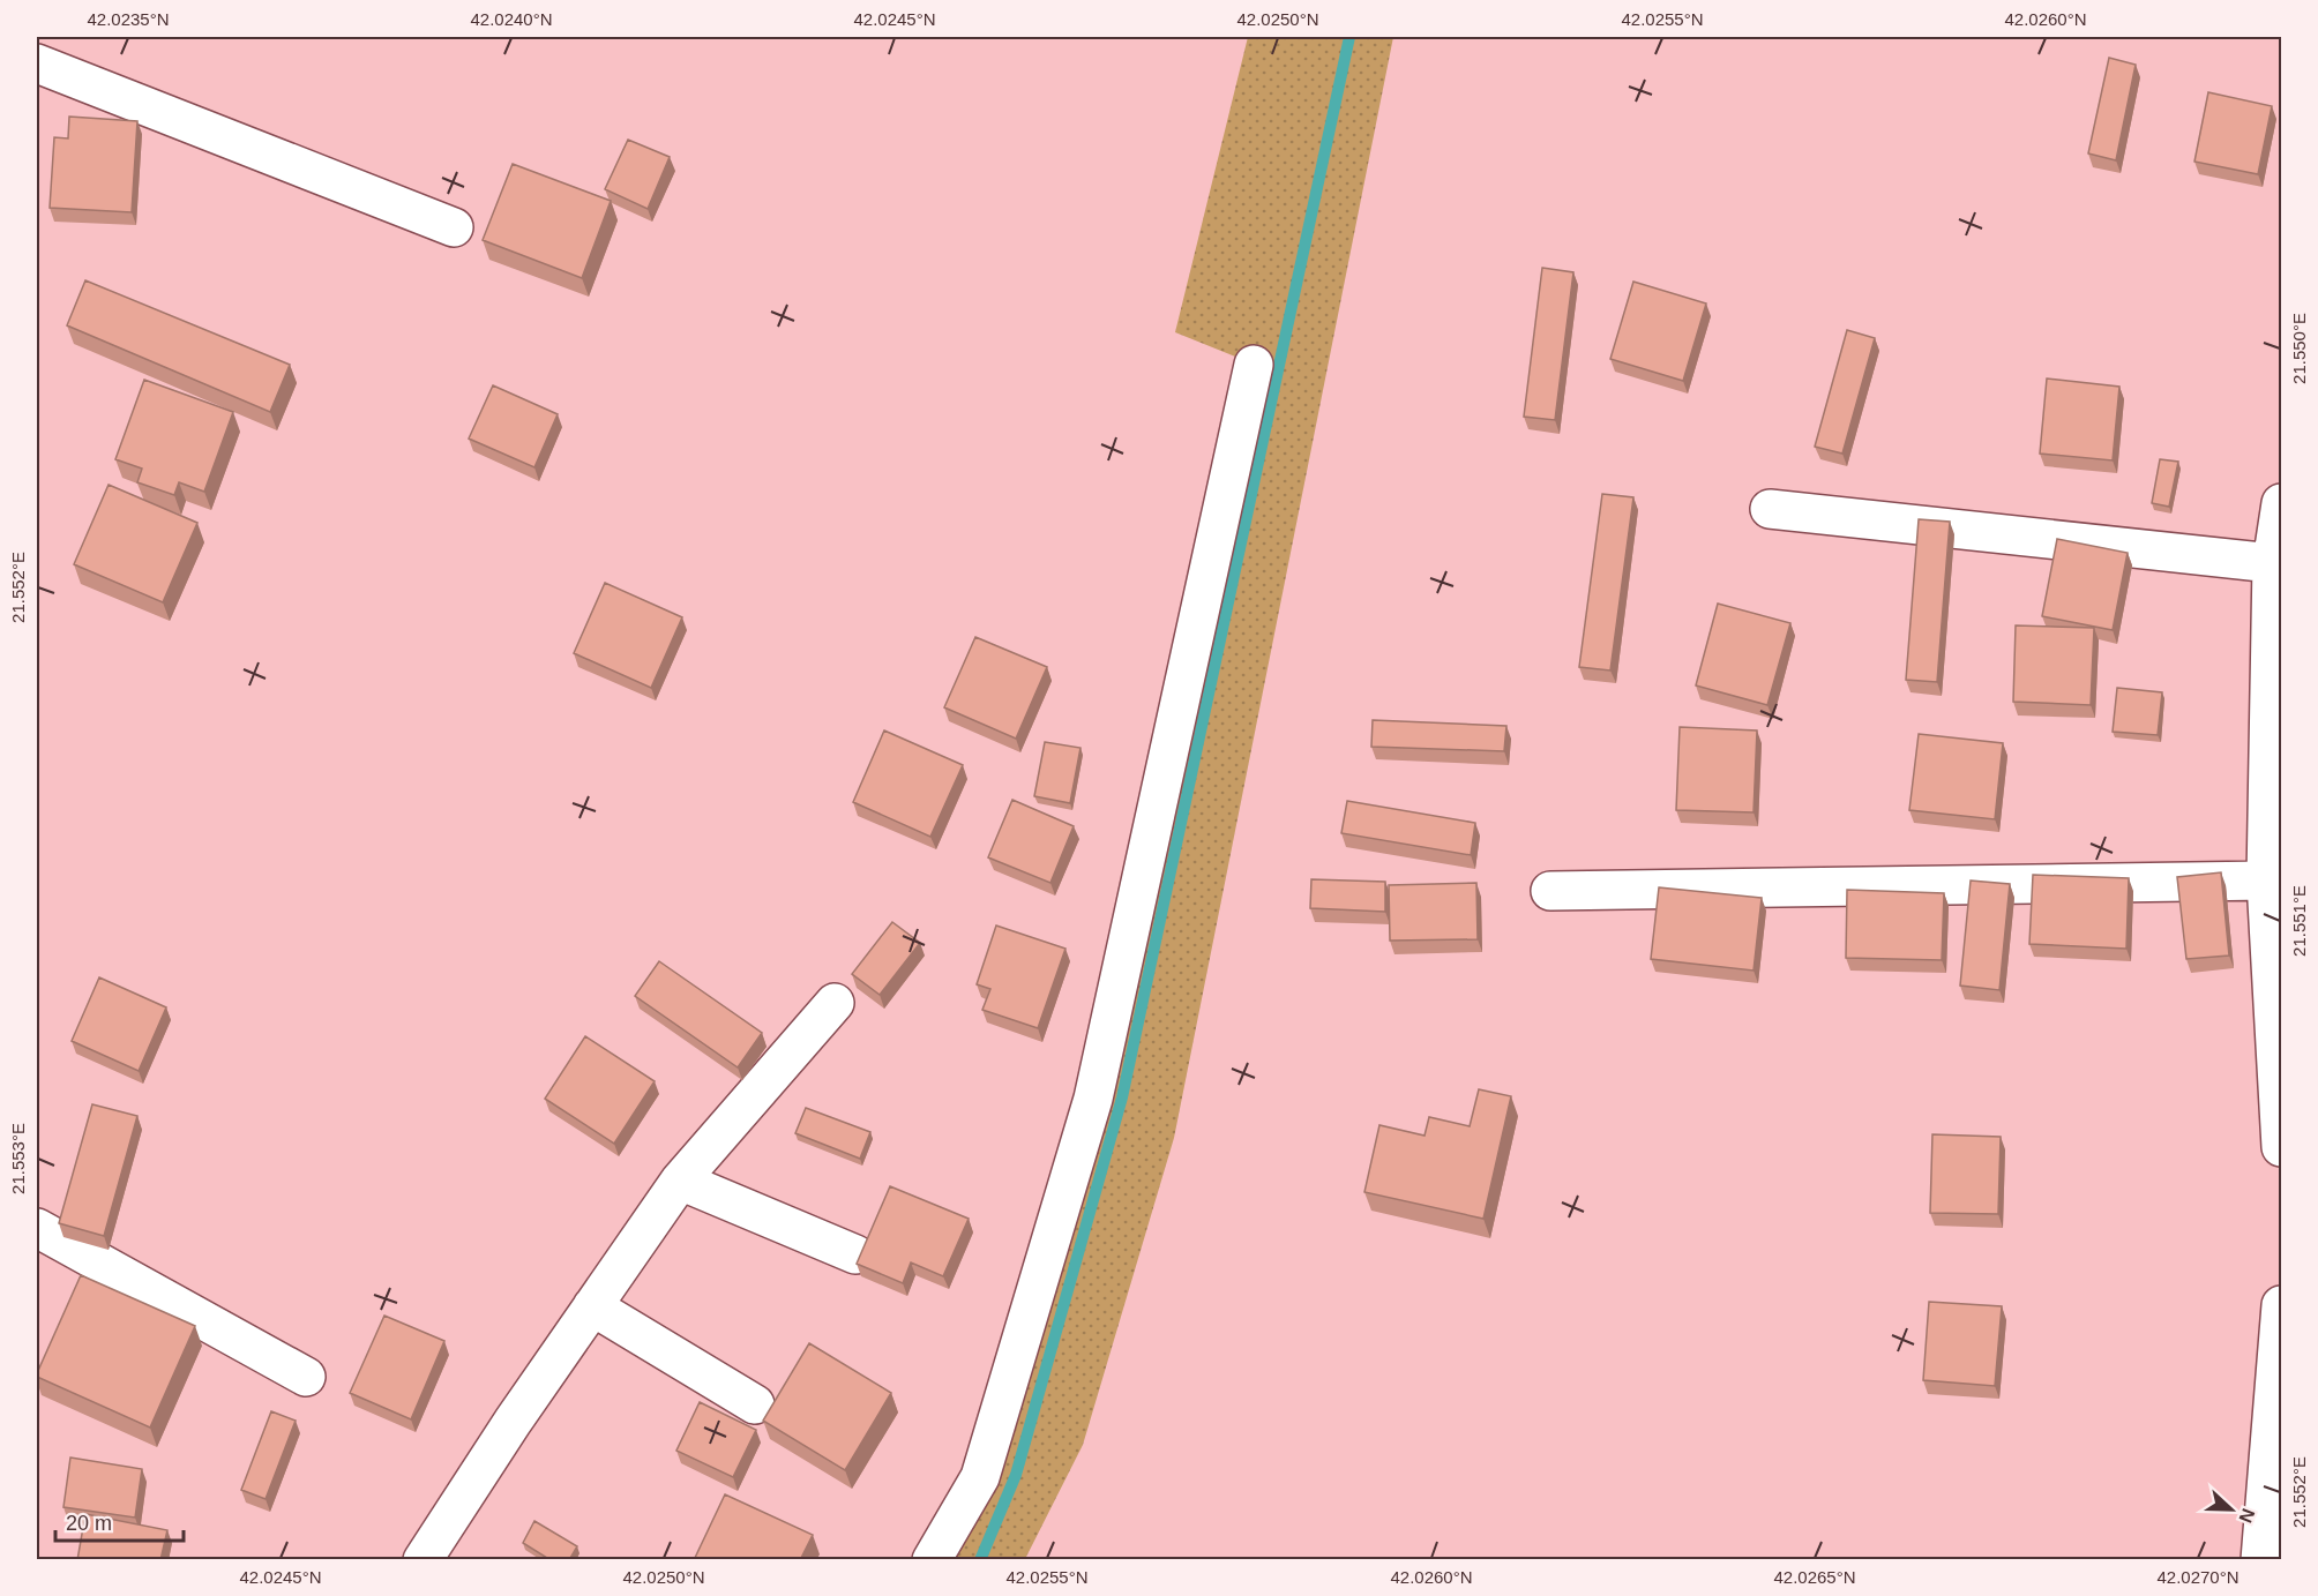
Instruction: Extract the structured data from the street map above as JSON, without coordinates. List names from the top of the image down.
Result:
{
  "scale_bar": "20 m",
  "north": "right",
  "coordinates": [
    "42.0235°N",
    "42.0240°N",
    "42.0245°N",
    "42.0250°N",
    "42.0255°N",
    "42.0260°N",
    "21.550°E",
    "21.552°E",
    "21.551°E",
    "21.553°E",
    "42.0265°N",
    "42.0270°N"
  ]
}
